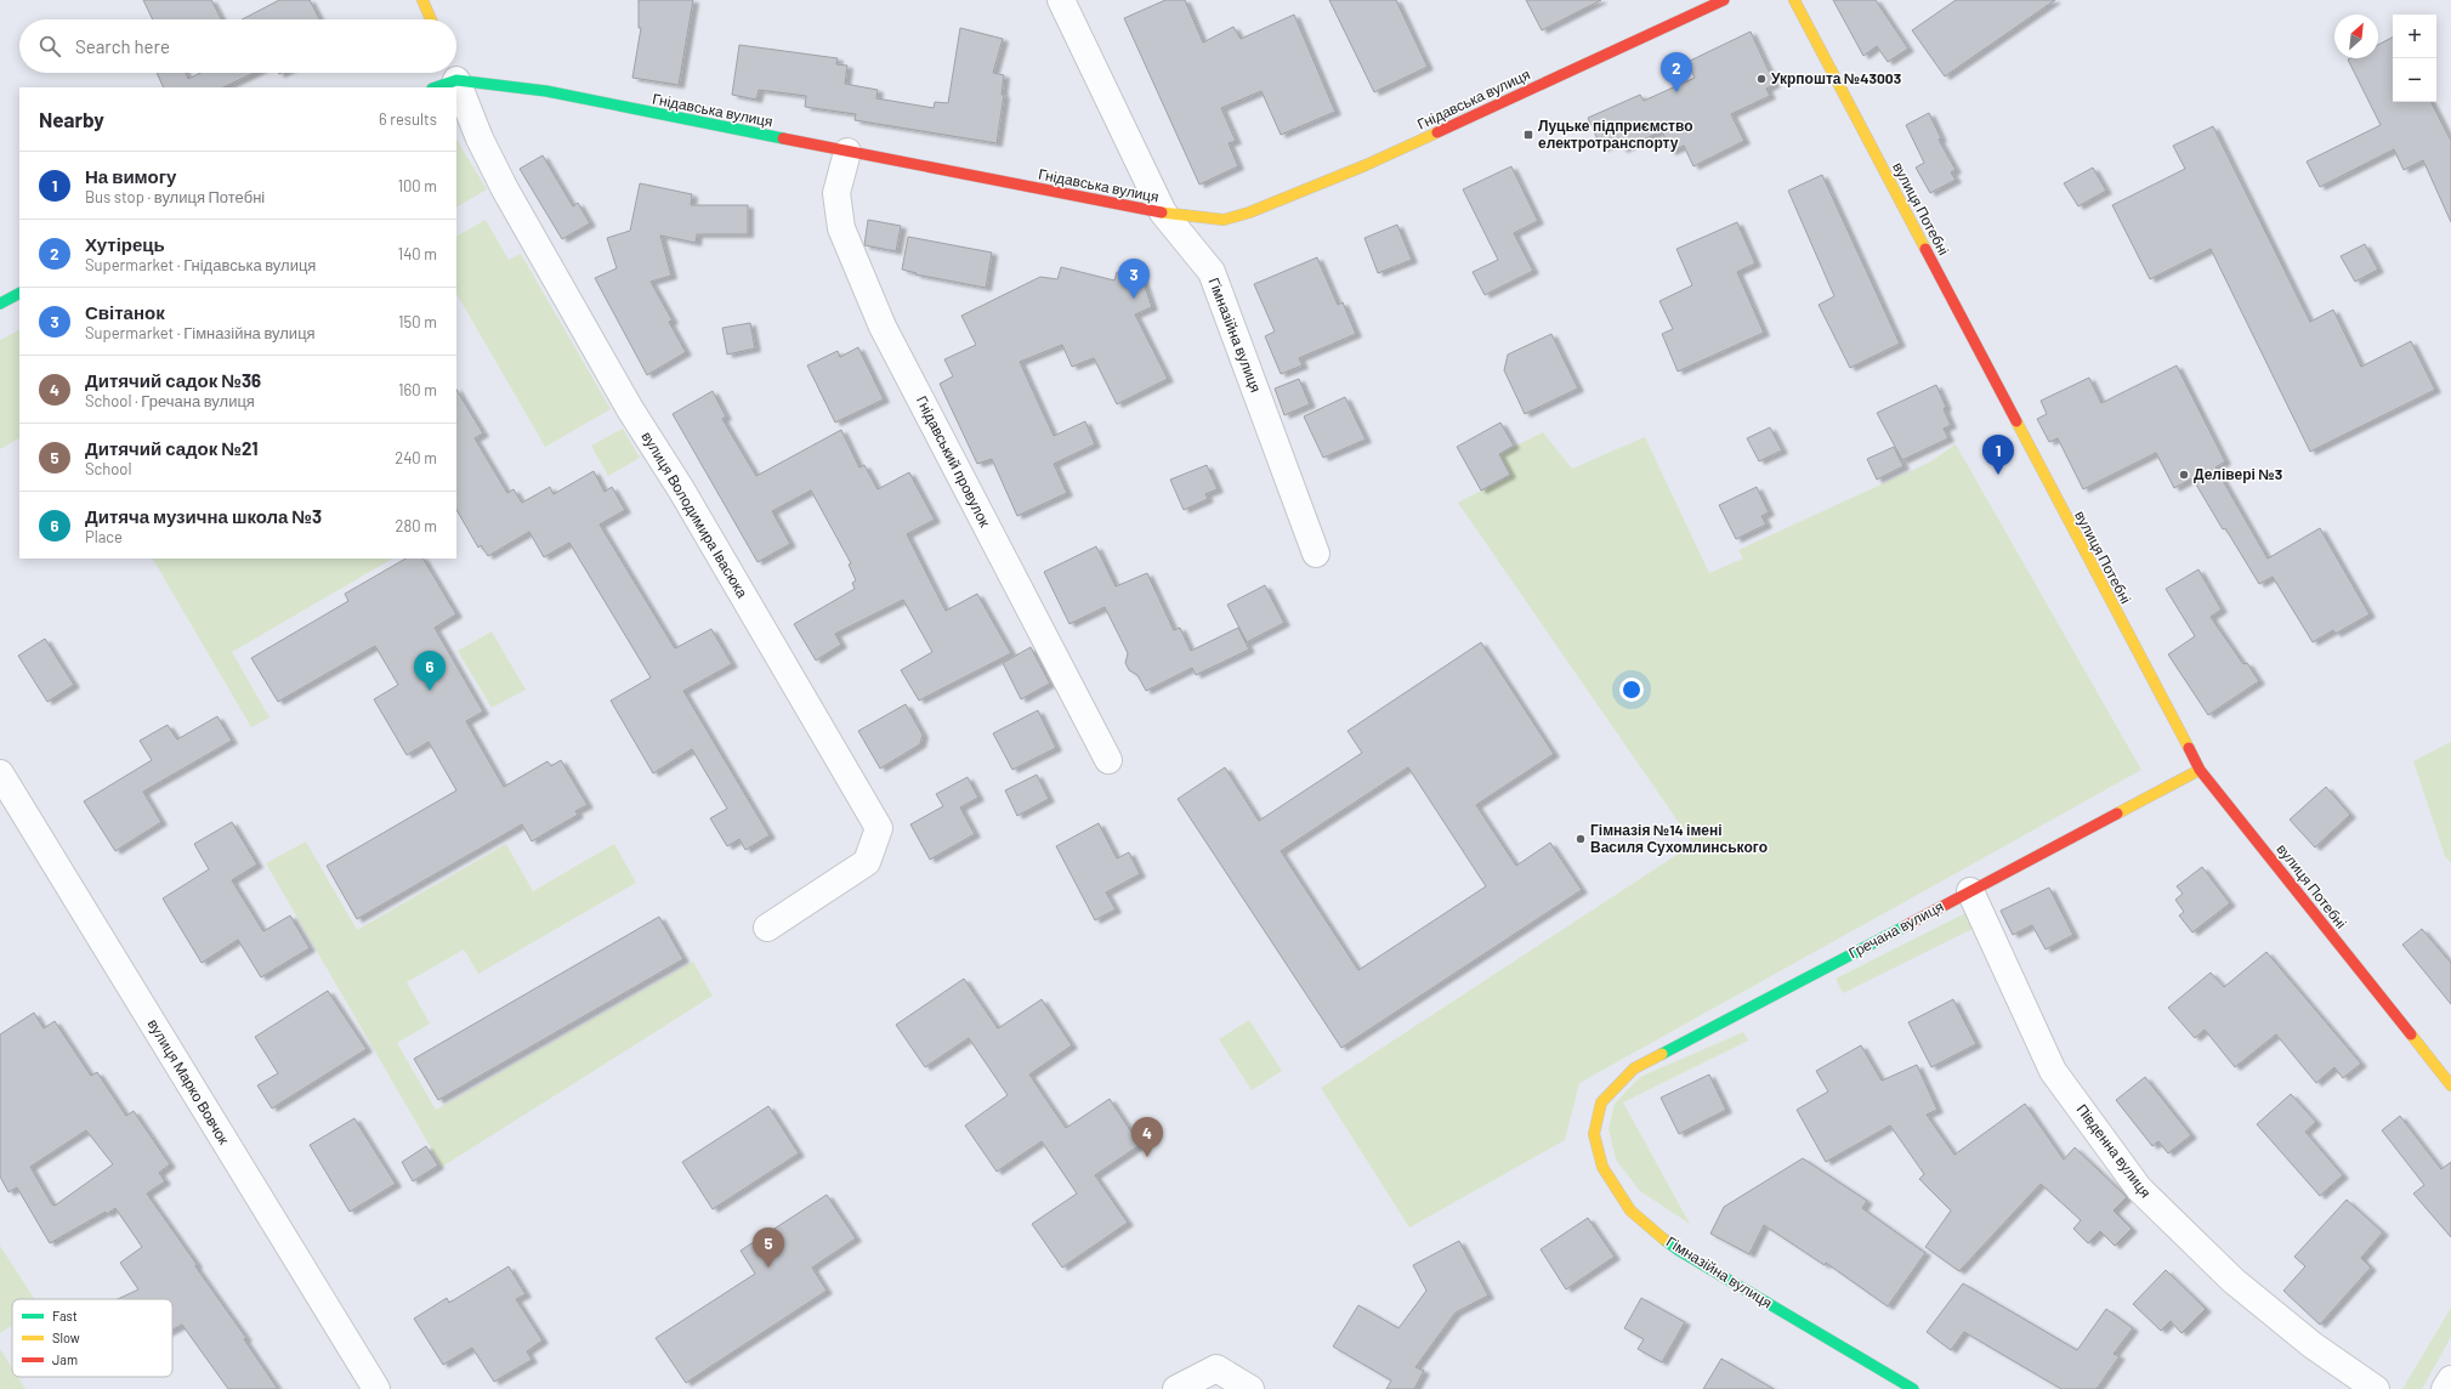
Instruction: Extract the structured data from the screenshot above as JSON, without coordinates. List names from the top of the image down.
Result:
{
  "streets": {
    "street": [
      "Гнідавська вулиця",
      "вулиця Потебні",
      "Гімназійна вулиця",
      "Гнідавський провулок",
      "вулиця Володимира Івасюка",
      "Гречана вулиця",
      "вулиця Марко Вовчок",
      "Південна вулиця"
    ]
  },
  "crossings": [
    ["Гнідавська вулиця", "Гімназійна вулиця"],
    ["Гнідавська вулиця", "Гнідавський провулок"],
    ["Гнідавська вулиця", "вулиця Володимира Івасюка"],
    ["вулиця Потебні", "Гречана вулиця"],
    ["Гімназійна вулиця", "Гречана вулиця"],
    ["Гречана вулиця", "Південна вулиця"]
  ],
  "places": {
    "other": ["Укрпошта №43003", "Делівері №3", "Гімназія №14 імені Василя Сухомлинського"],
    "transit": ["Луцьке підприємство електротранспорту"]
  },
  "legend": ["Fast", "Slow", "Jam"],
  "north": "top right",
  "page": {
    "map_buttons": ["+", "−"],
    "search": "Search here",
    "pins": [
      "2",
      "3",
      "1",
      "6",
      "4",
      "5"
    ],
    "heading": ["Nearby", "6 results"],
    "list": [
      {
        "mark": "1",
        "name": "На вимогу",
        "note": "Bus stop · вулиця Потебні",
        "value": "100 m"
      },
      {
        "mark": "2",
        "name": "Хутірець",
        "note": "Supermarket · Гнідавська вулиця",
        "value": "140 m"
      },
      {
        "mark": "3",
        "name": "Світанок",
        "note": "Supermarket · Гімназійна вулиця",
        "value": "150 m"
      },
      {
        "mark": "4",
        "name": "Дитячий садок №36",
        "note": "School · Гречана вулиця",
        "value": "160 m"
      },
      {
        "mark": "5",
        "name": "Дитячий садок №21",
        "note": "School",
        "value": "240 m"
      },
      {
        "mark": "6",
        "name": "Дитяча музична школа №3",
        "note": "Place",
        "value": "280 m"
      }
    ]
  }
}
